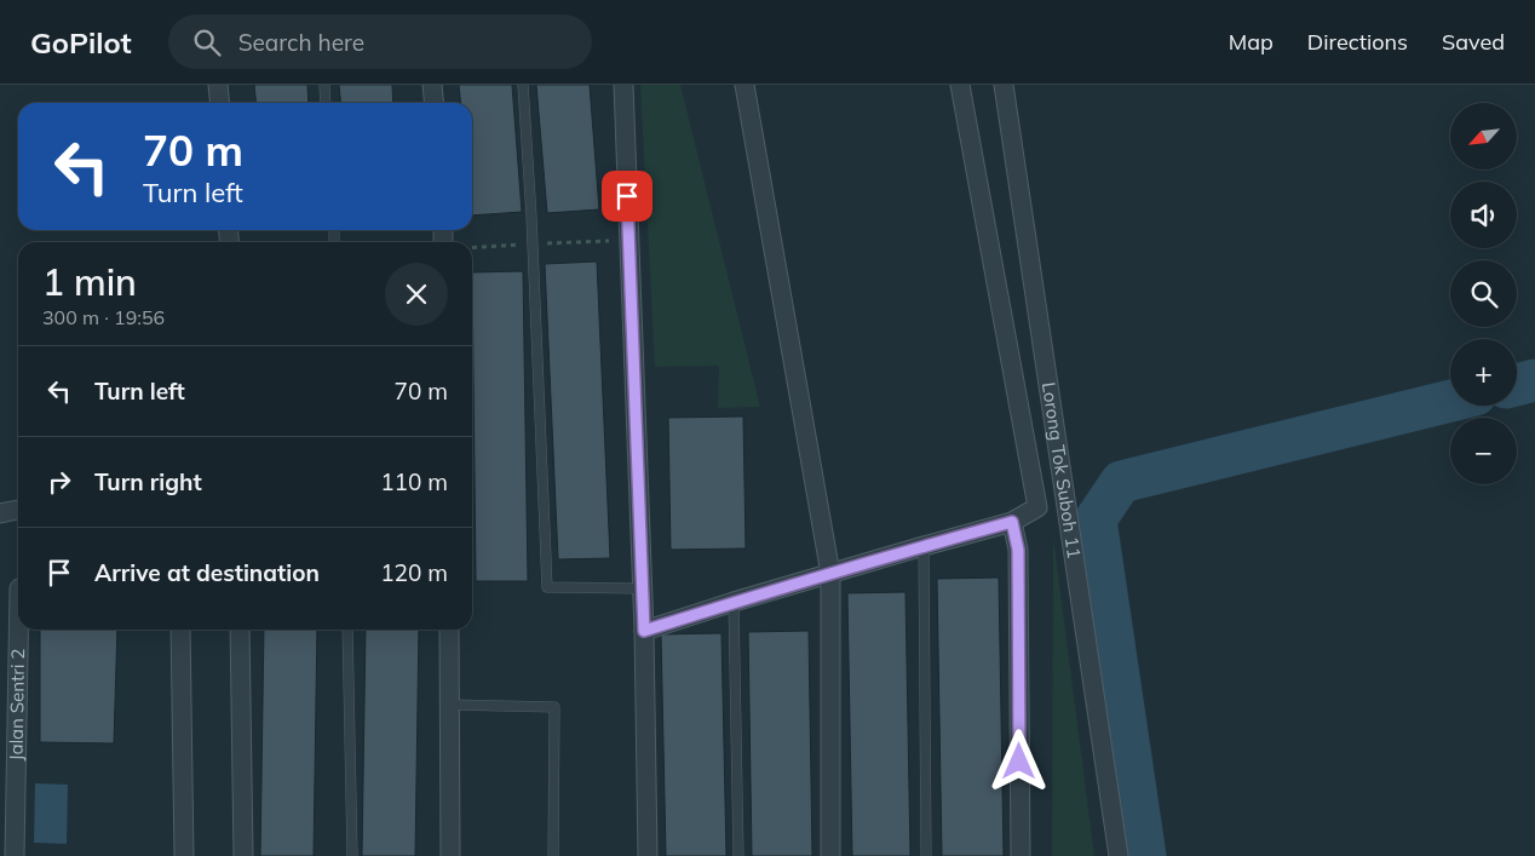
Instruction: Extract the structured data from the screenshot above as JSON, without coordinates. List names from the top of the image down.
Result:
{
  "streets": {
    "street": ["Lorong Tok Suboh 11", "Jalan Sentri 2"]
  },
  "north": "bottom left",
  "page": {
    "header": "GoPilot",
    "search": "Search here",
    "nav": ["Map", "Directions", "Saved"],
    "map_buttons": ["+", "−"],
    "turn": ["70 m", "Turn left"],
    "heading": ["1 min", "300 m · 19:56"],
    "list": [
      {
        "name": "Turn left",
        "value": "70 m"
      },
      {
        "name": "Turn right",
        "value": "110 m"
      },
      {
        "name": "Arrive at destination",
        "value": "120 m"
      }
    ]
  }
}
